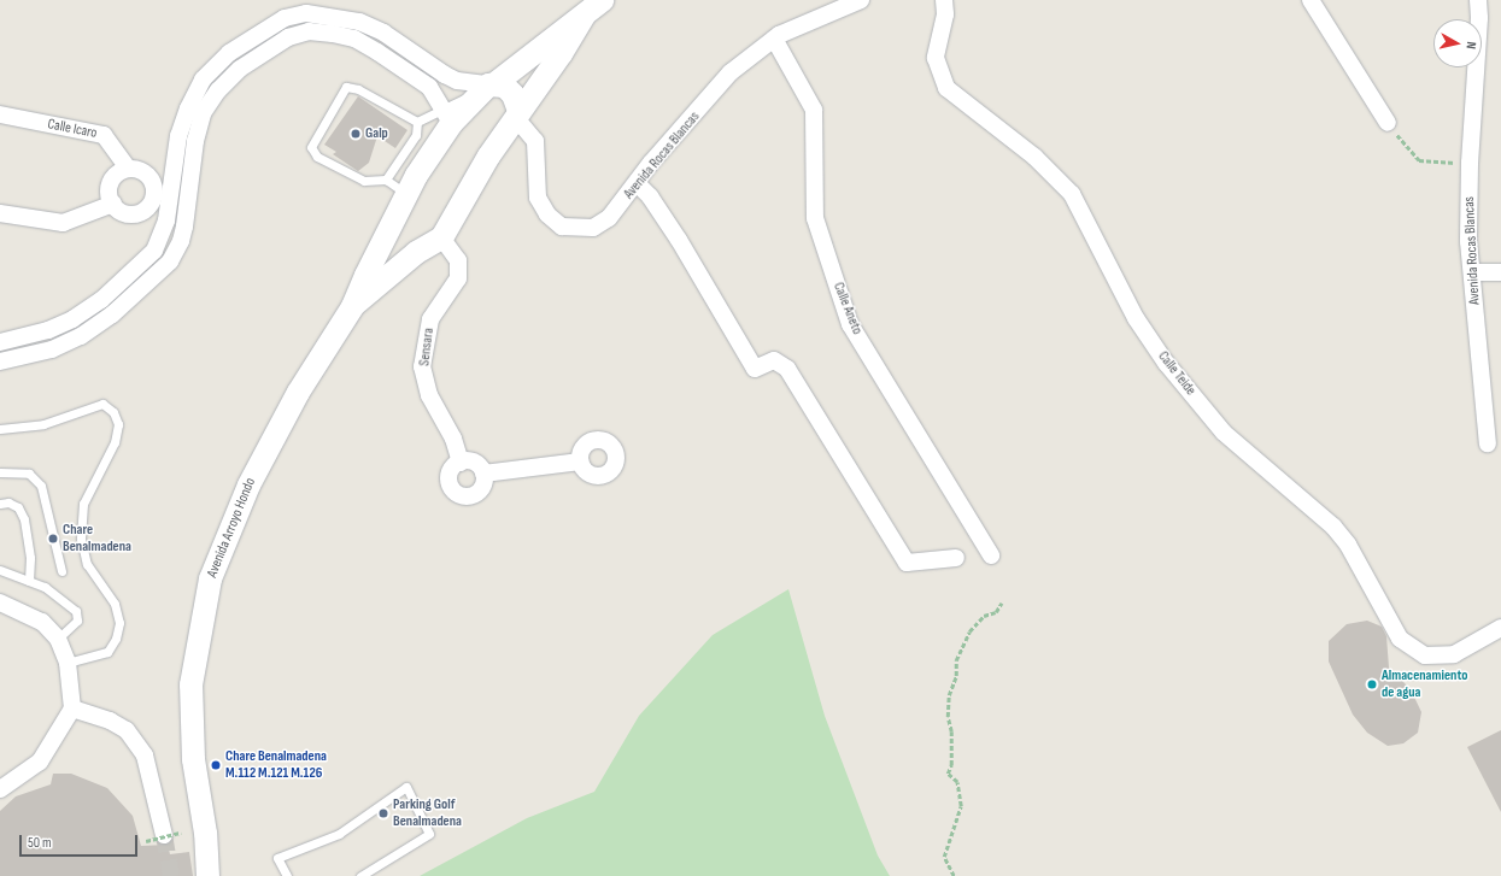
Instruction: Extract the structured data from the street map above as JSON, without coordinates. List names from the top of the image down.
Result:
{
  "streets": {
    "main road": ["Avenida Arroyo Hondo"],
    "street": [
      "Calle Icaro",
      "Avenida Rocas Blancas",
      "Calle Aneto",
      "Sensara",
      "Calle Teide"
    ]
  },
  "crossings": [
    ["Avenida Rocas Blancas", "Calle Aneto"],
    ["Sensara", "Avenida Arroyo Hondo"]
  ],
  "places": [
    "Galp",
    "Chare Benalmadena",
    "Almacenamiento de agua",
    "Chare Benalmadena M.112 M.121 M.126",
    "Parking Golf Benalmadena"
  ],
  "scale_bar": "50 m",
  "north": "right"
}
